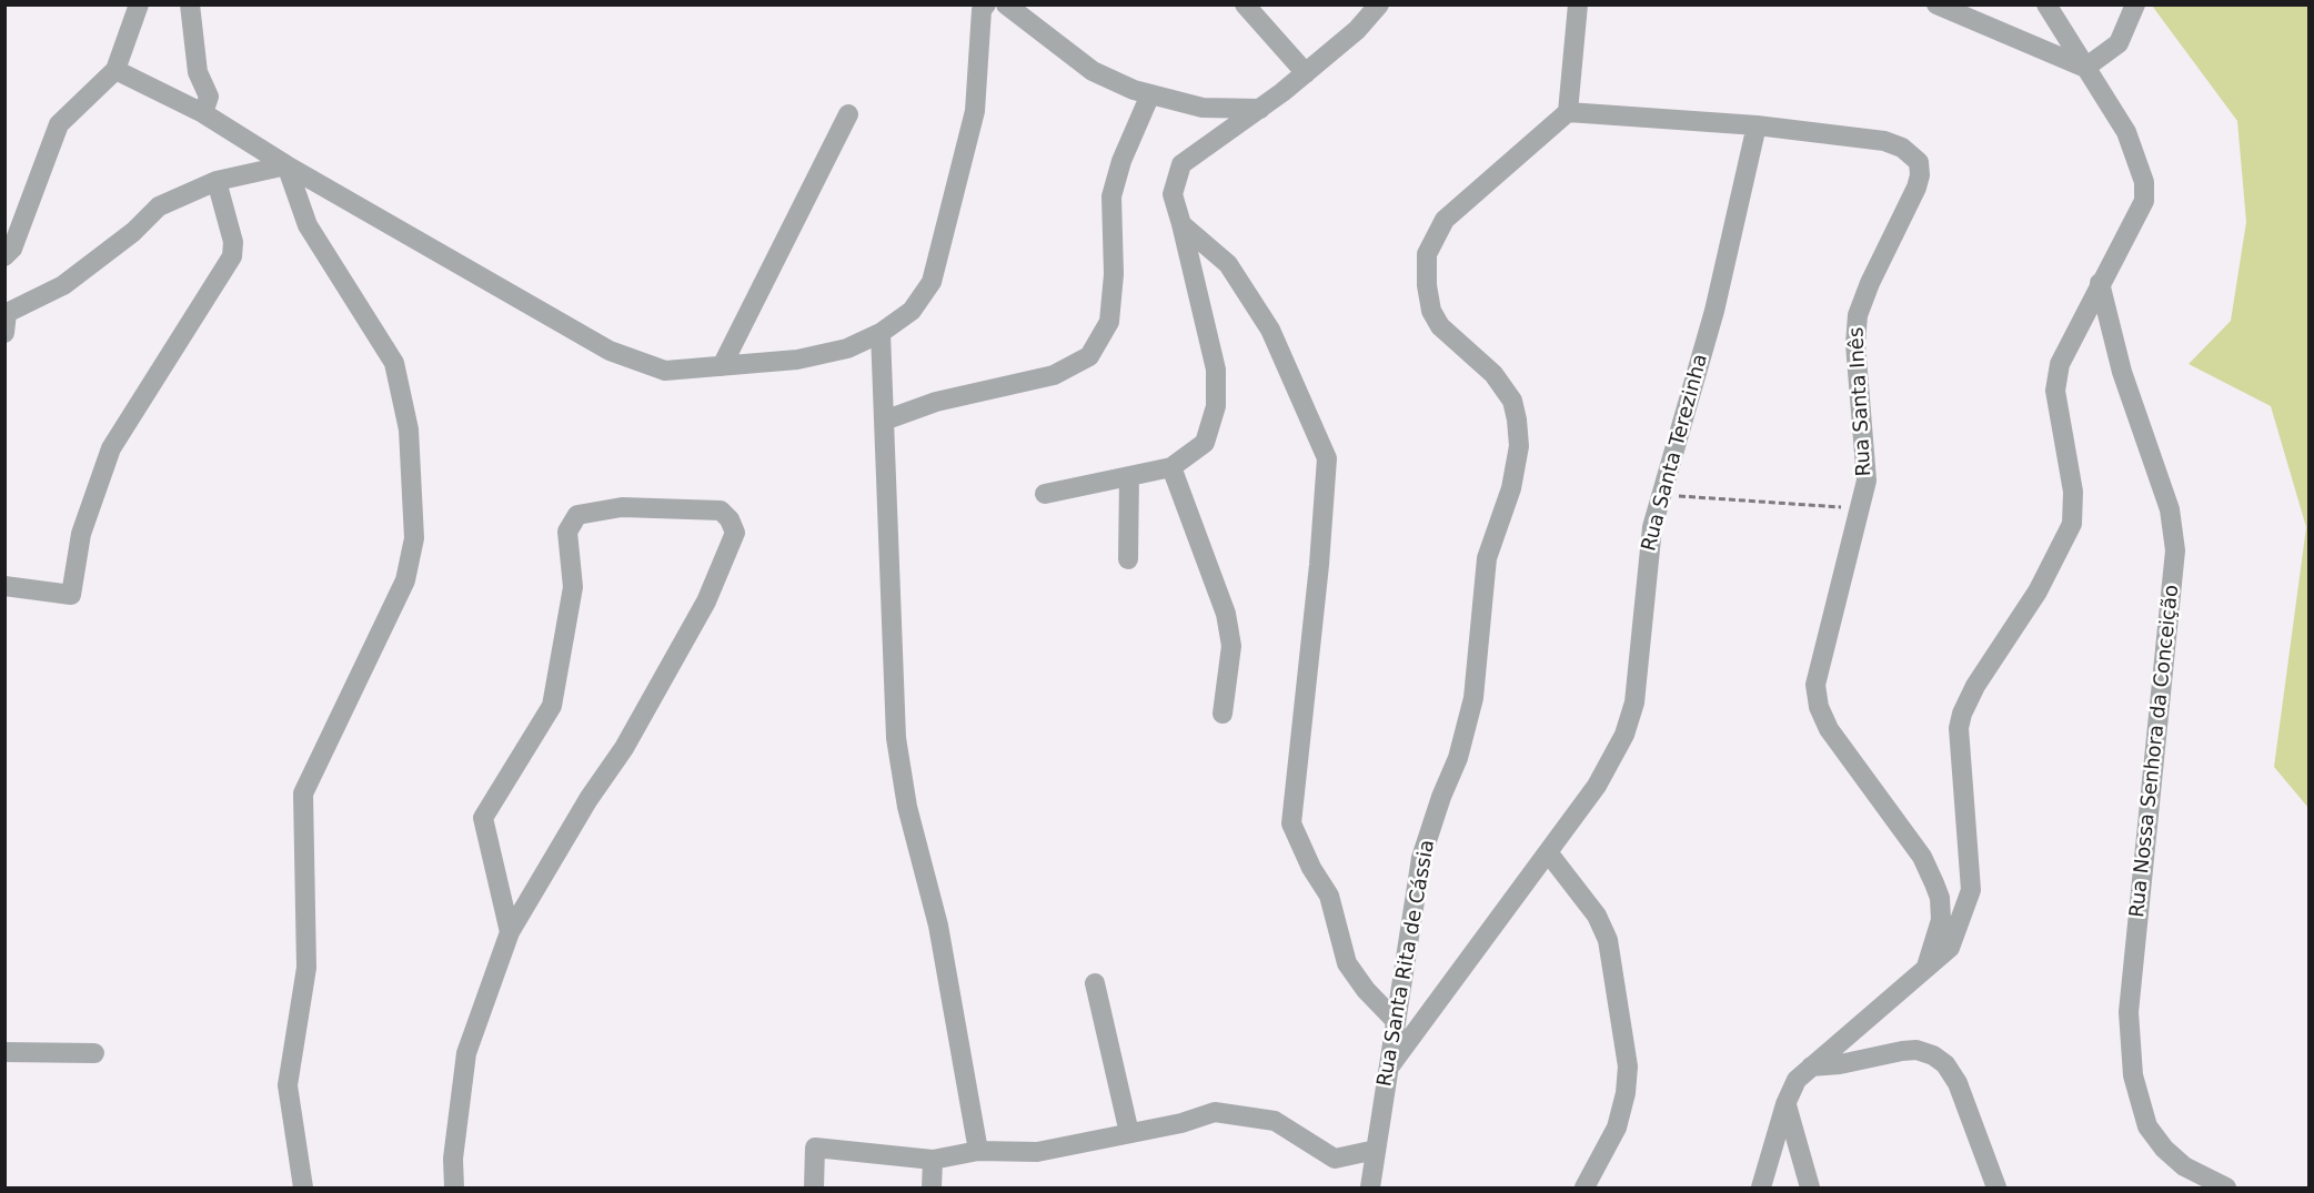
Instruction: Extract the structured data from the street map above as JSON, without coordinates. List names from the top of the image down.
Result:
{
  "streets": {
    "street": [
      "Rua Santa Inês",
      "Rua Santa Terezinha",
      "Rua Nossa Senhora da Conceição",
      "Rua Santa Rita de Cássia"
    ]
  },
  "crossings": [
    ["Rua Santa Inês", "Rua Santa Terezinha"],
    ["Rua Santa Inês", "Rua Santa Rita de Cássia"],
    ["Rua Santa Terezinha", "Rua Santa Rita de Cássia"]
  ]
}
